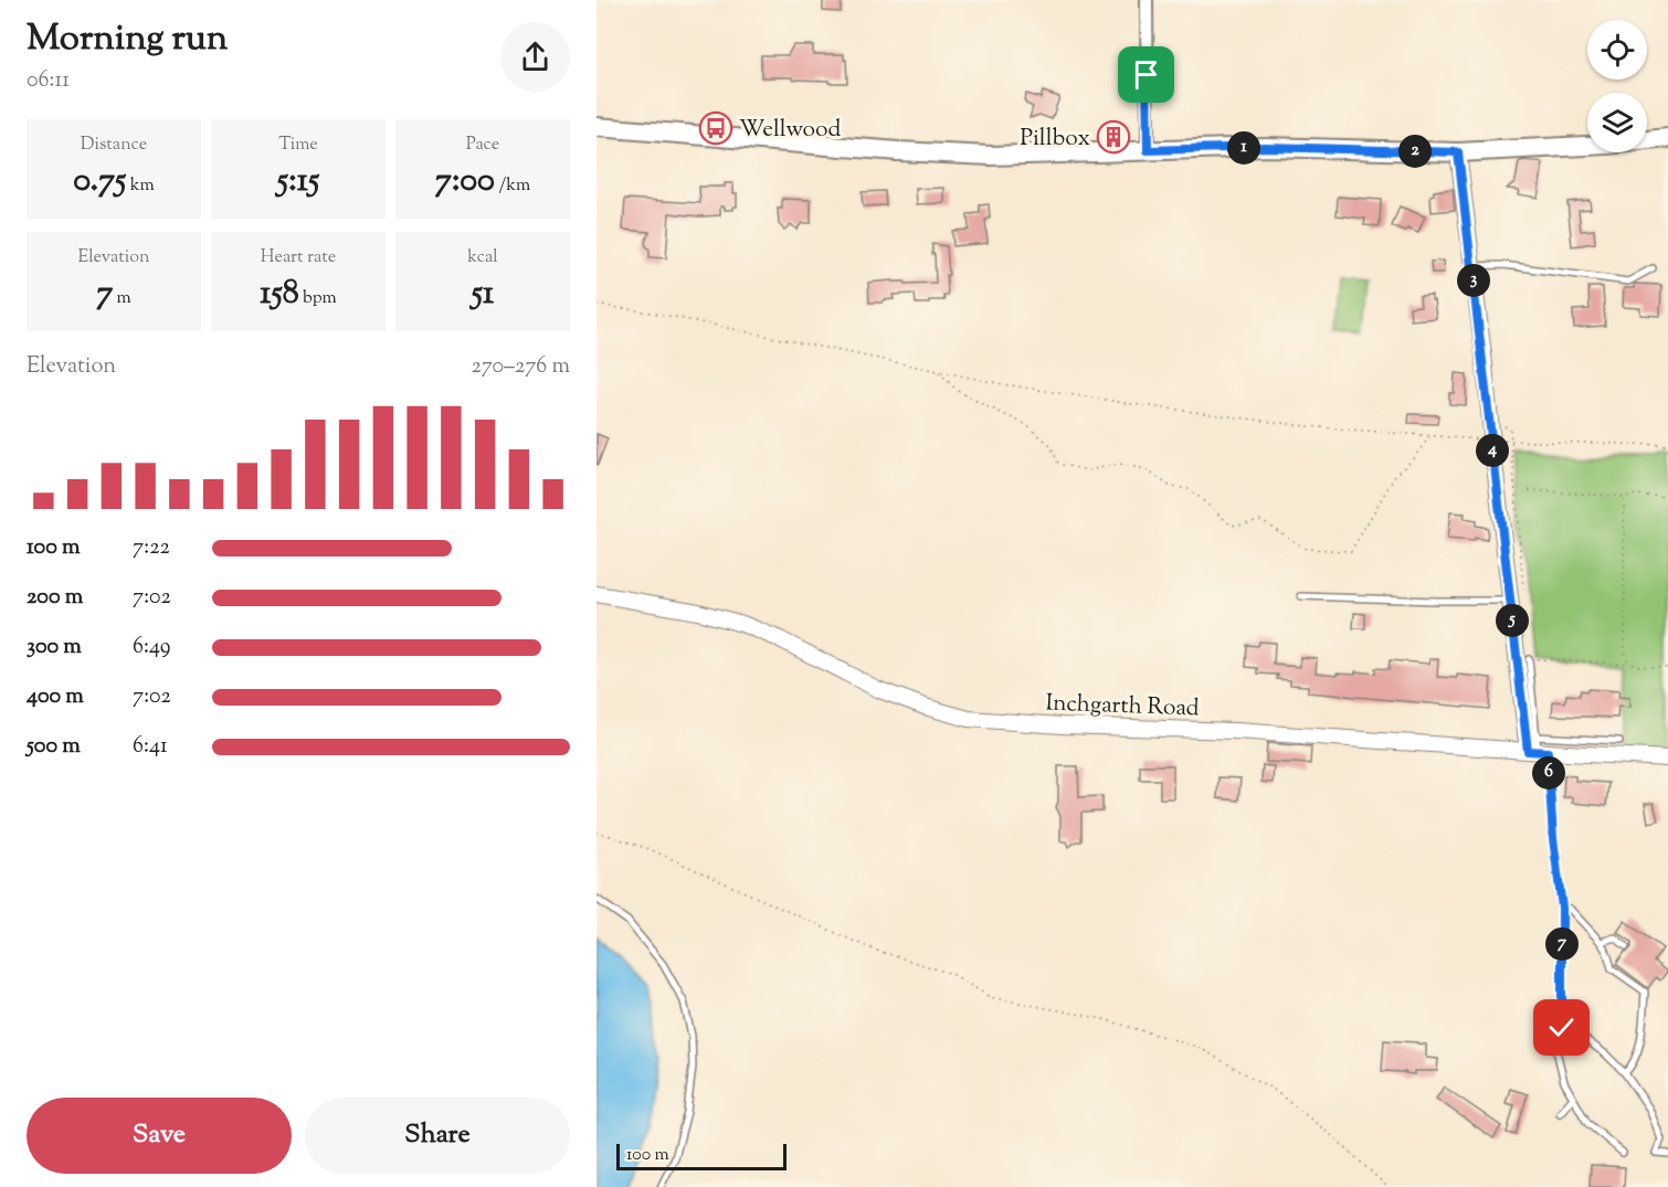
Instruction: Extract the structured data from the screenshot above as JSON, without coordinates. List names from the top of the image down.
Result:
{
  "streets": {
    "street": ["Inchgarth Road"]
  },
  "places": {
    "bus stop": ["Wellwood"],
    "building": ["Pillbox"]
  },
  "scale_bar": "100 m",
  "page": {
    "heading": ["Morning run", "06:11"],
    "stats": [
      ["Distance", "0.75 km"],
      ["Time", "5:15"],
      ["Pace", "7:00 /km"],
      ["Elevation", "7 m"],
      ["Heart rate", "158 bpm"],
      ["kcal", "51"]
    ],
    "pins": [
      "1",
      "2",
      "3",
      "4",
      "5",
      "6",
      "7"
    ],
    "chart": ["Elevation", "270–276 m"],
    "list": [
      {
        "name": "100 m",
        "note": "7:22"
      },
      {
        "name": "200 m",
        "note": "7:02"
      },
      {
        "name": "300 m",
        "note": "6:49"
      },
      {
        "name": "400 m",
        "note": "7:02"
      },
      {
        "name": "500 m",
        "note": "6:41"
      }
    ],
    "buttons": ["Save", "Share"],
    "scale": "100 m"
  }
}
